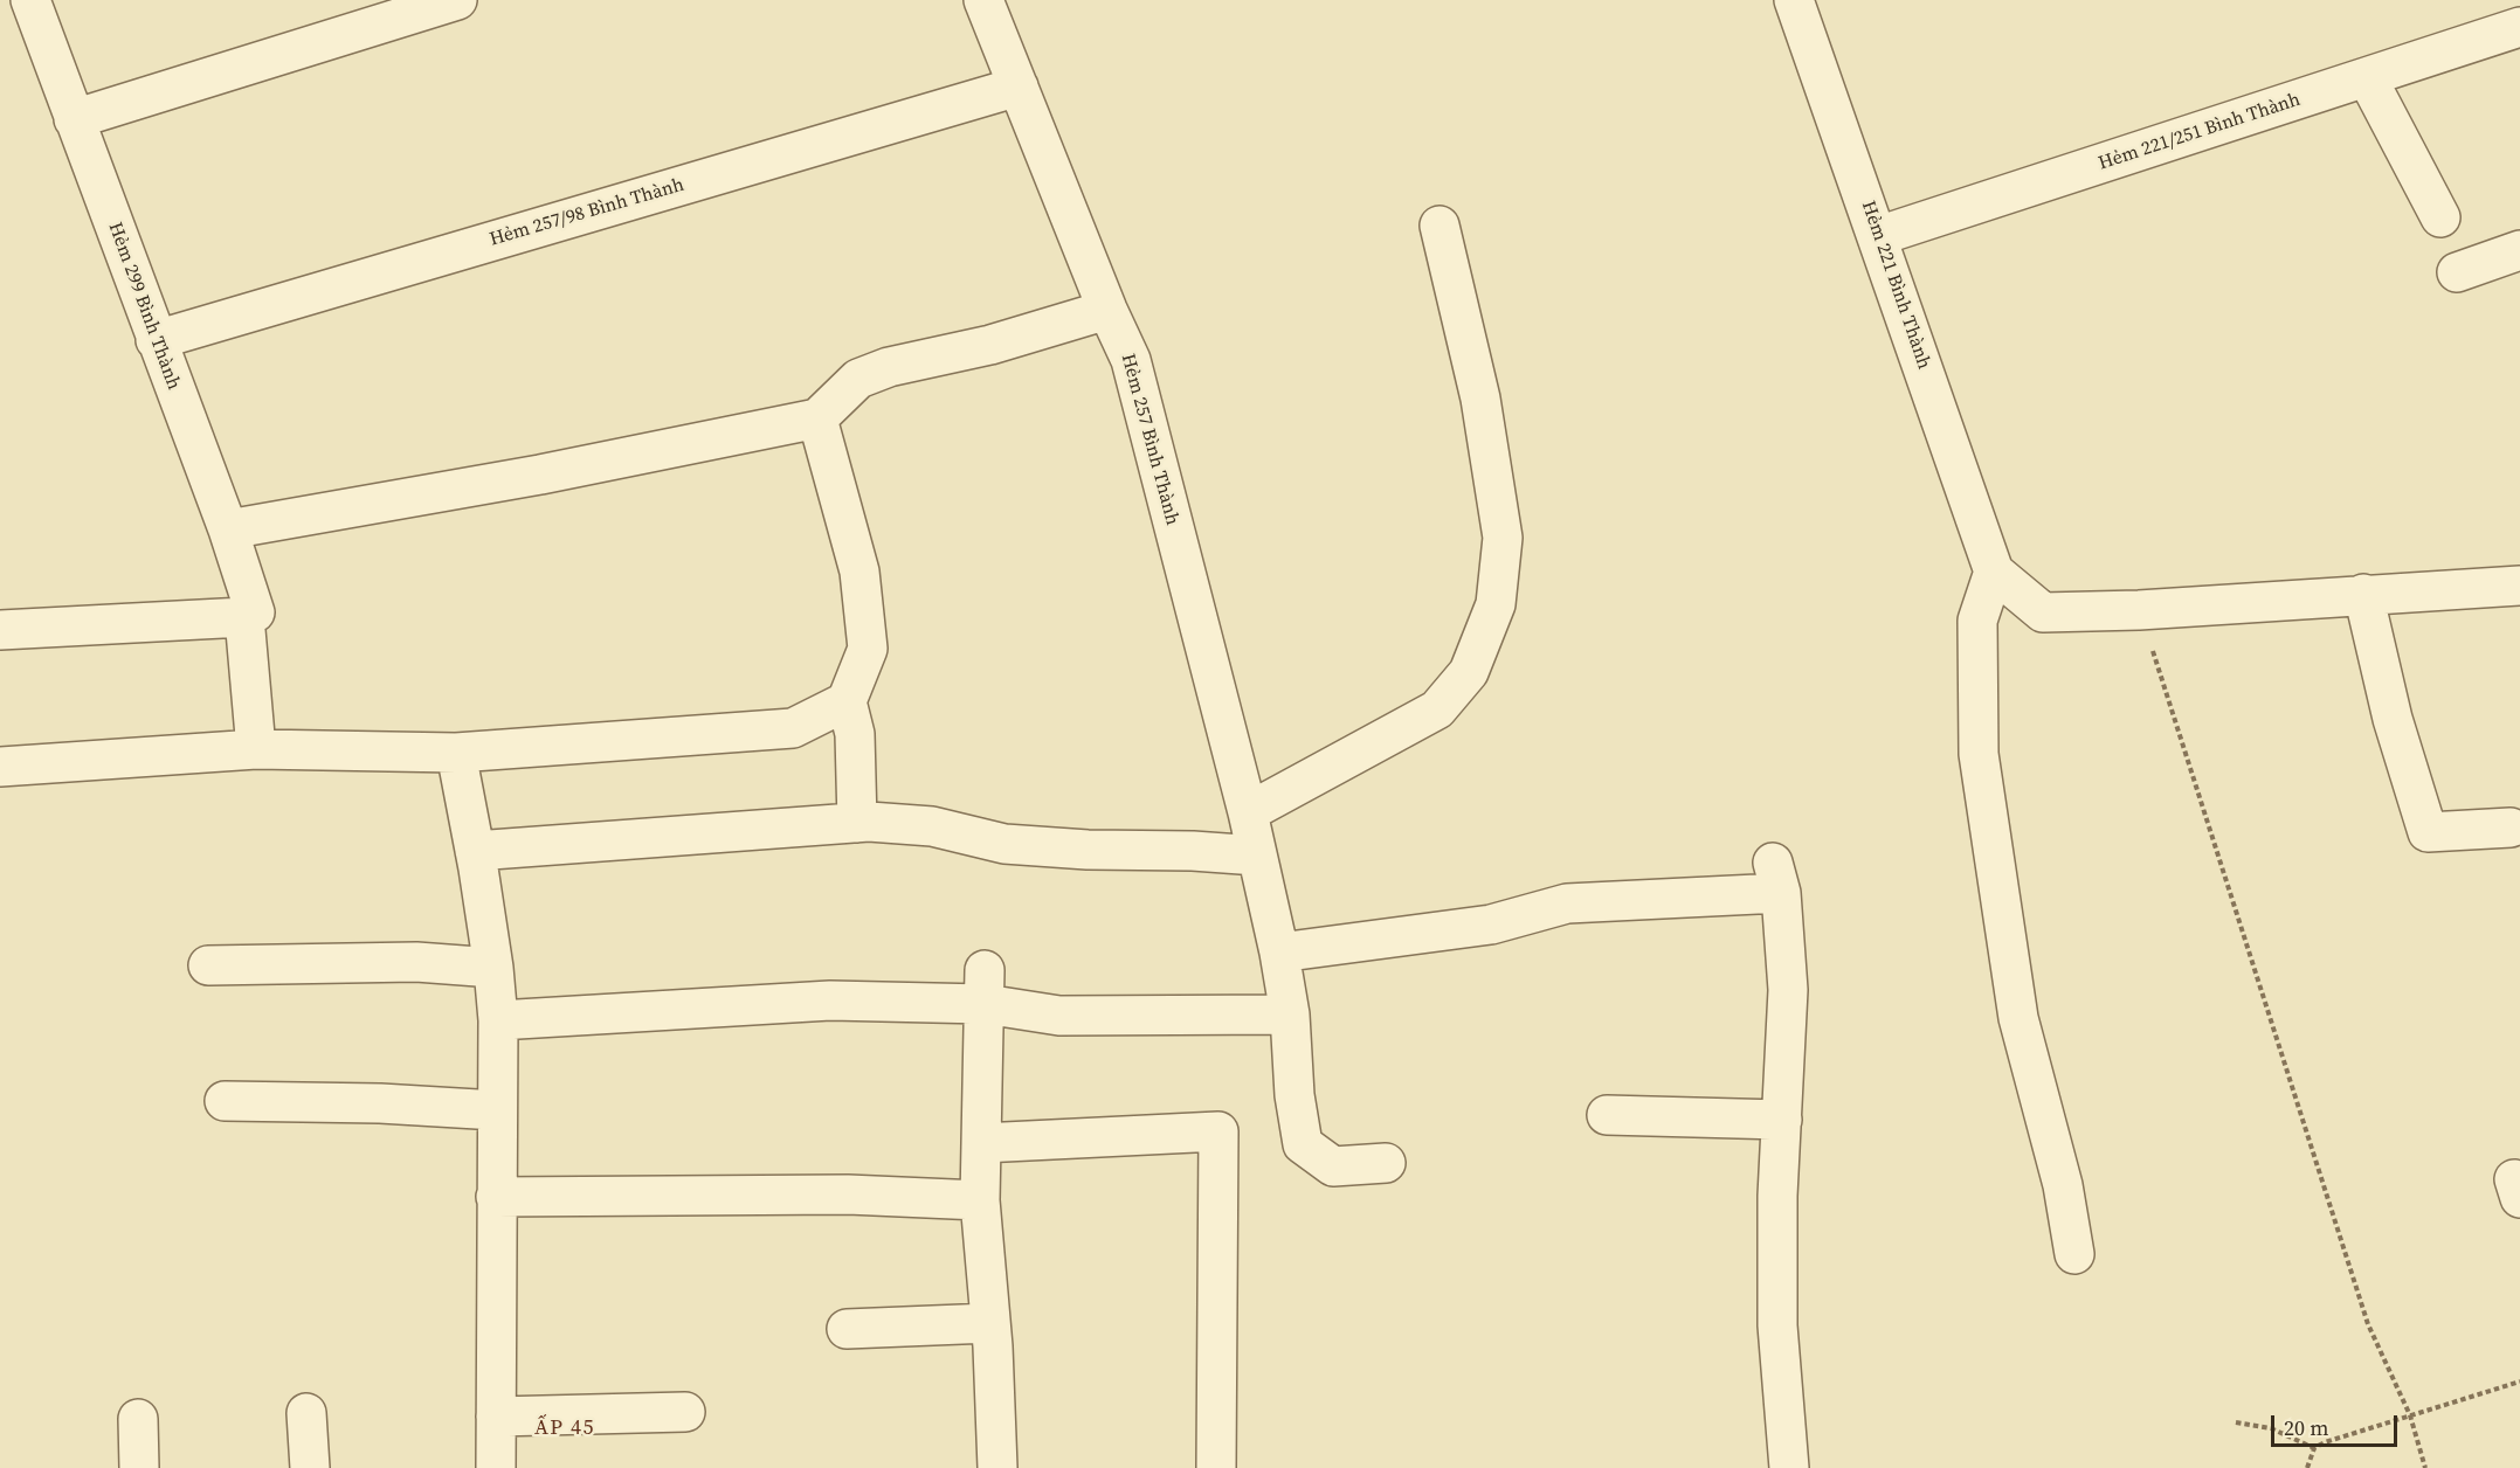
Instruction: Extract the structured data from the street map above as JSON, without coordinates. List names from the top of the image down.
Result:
{
  "streets": {
    "street": [
      "Hẻm 221/251 Bình Thành",
      "Hẻm 257/98 Bình Thành",
      "Hẻm 221 Bình Thành",
      "Hẻm 299 Bình Thành",
      "Hẻm 257 Bình Thành"
    ]
  },
  "crossings": [
    ["Hẻm 221/251 Bình Thành", "Hẻm 221 Bình Thành"],
    ["Hẻm 257/98 Bình Thành", "Hẻm 299 Bình Thành"],
    ["Hẻm 257/98 Bình Thành", "Hẻm 257 Bình Thành"]
  ],
  "districts": ["ẤP 45"],
  "scale_bar": "20 m"
}
